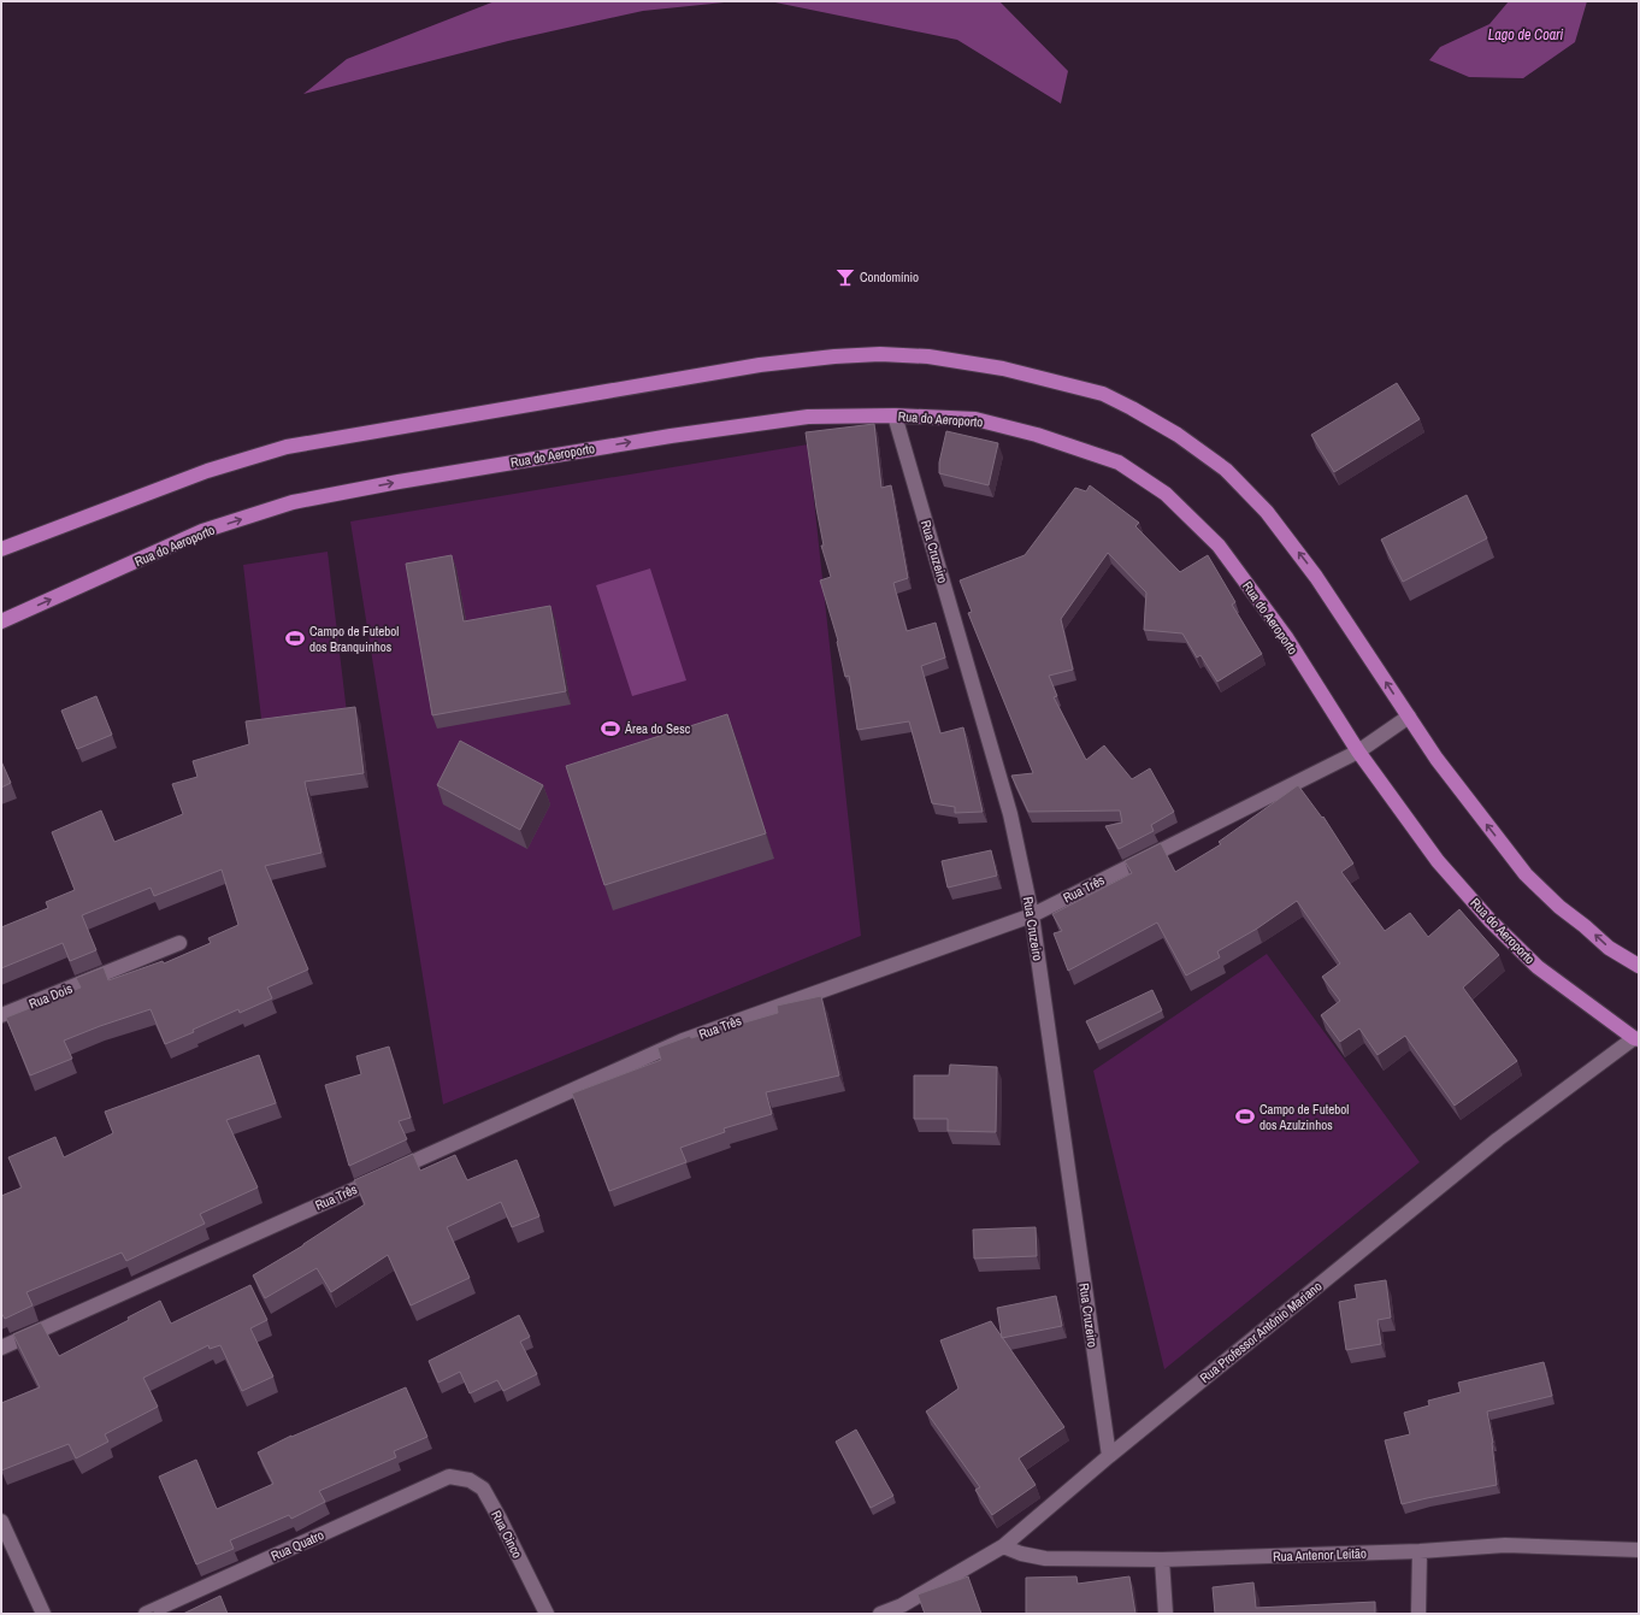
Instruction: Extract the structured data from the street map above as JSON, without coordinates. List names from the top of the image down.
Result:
{
  "streets": {
    "main road": ["Rua do Aeroporto"],
    "street": [
      "Rua Cruzeiro",
      "Rua Três",
      "Rua Dois",
      "Rua Professor Antônio Mariano",
      "Rua Cinco",
      "Rua Quatro",
      "Rua Antenor Leitão"
    ]
  },
  "crossings": [
    ["Rua do Aeroporto", "Rua Cruzeiro"],
    ["Rua do Aeroporto", "Rua Três"],
    ["Rua do Aeroporto", "Rua Professor Antônio Mariano"],
    ["Rua Cruzeiro", "Rua Três"],
    ["Rua Cruzeiro", "Rua Professor Antônio Mariano"],
    ["Rua Professor Antônio Mariano", "Rua Antenor Leitão"],
    ["Rua Cinco", "Rua Quatro"]
  ],
  "one_way": ["Rua do Aeroporto"],
  "water": ["Lago de Coari"],
  "places": {
    "bar": ["Condomínio"],
    "sports": ["Campo de Futebol dos Branquinhos", "Área do Sesc", "Campo de Futebol dos Azulzinhos"]
  }
}
